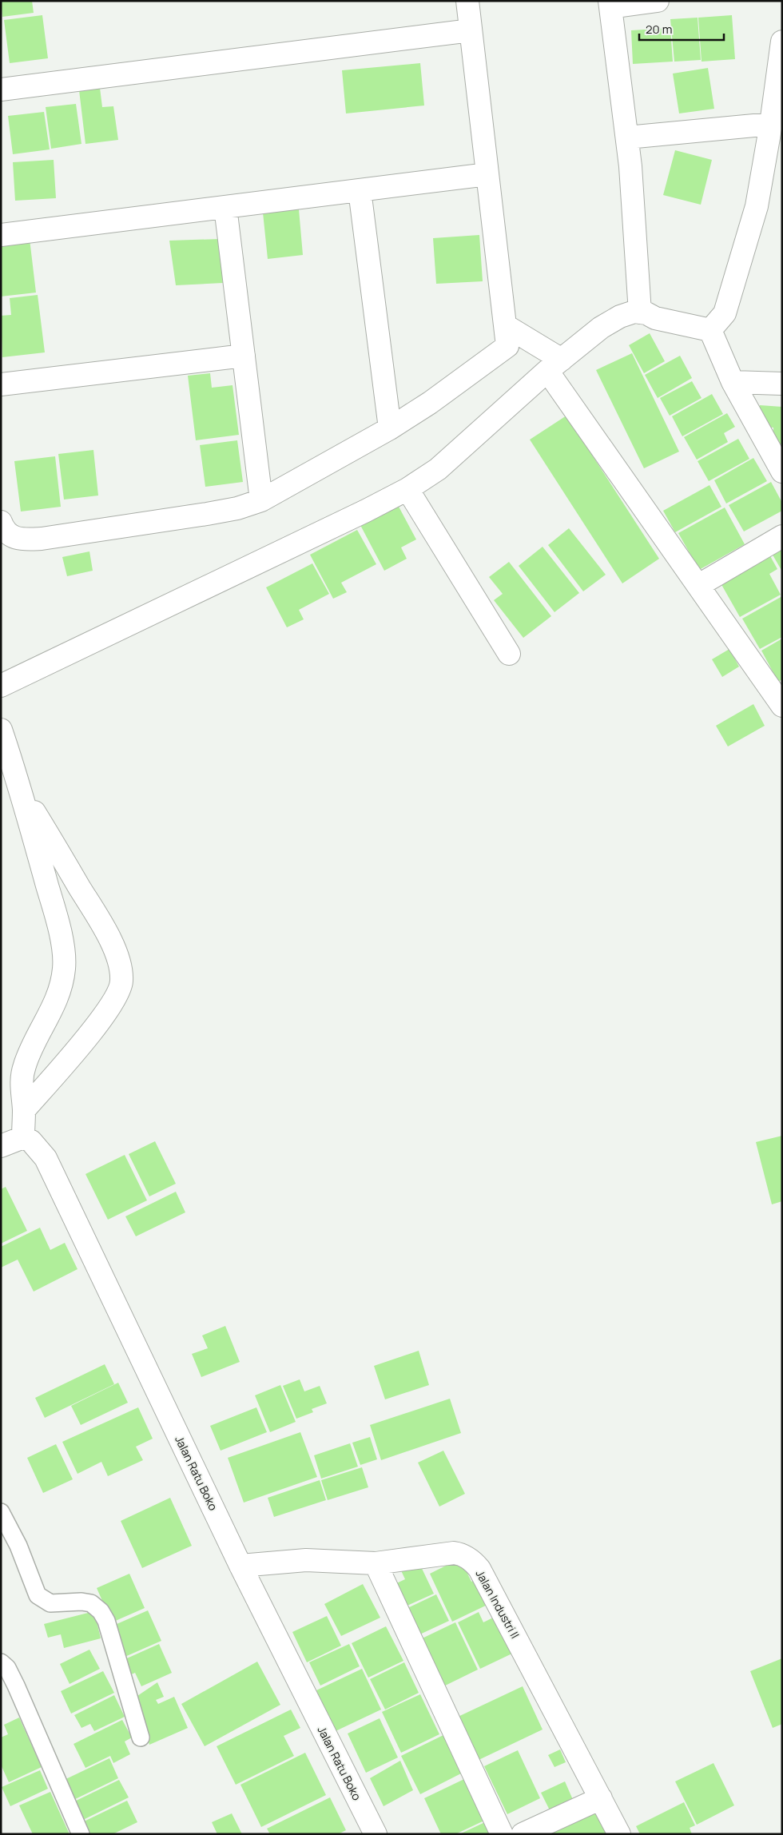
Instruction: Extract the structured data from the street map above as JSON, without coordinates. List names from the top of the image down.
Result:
{
  "streets": {
    "street": ["Jalan Ratu Boko", "Jalan Industri II"]
  },
  "crossings": [
    ["Jalan Ratu Boko", "Jalan Industri II"]
  ],
  "scale_bar": "20 m"
}
